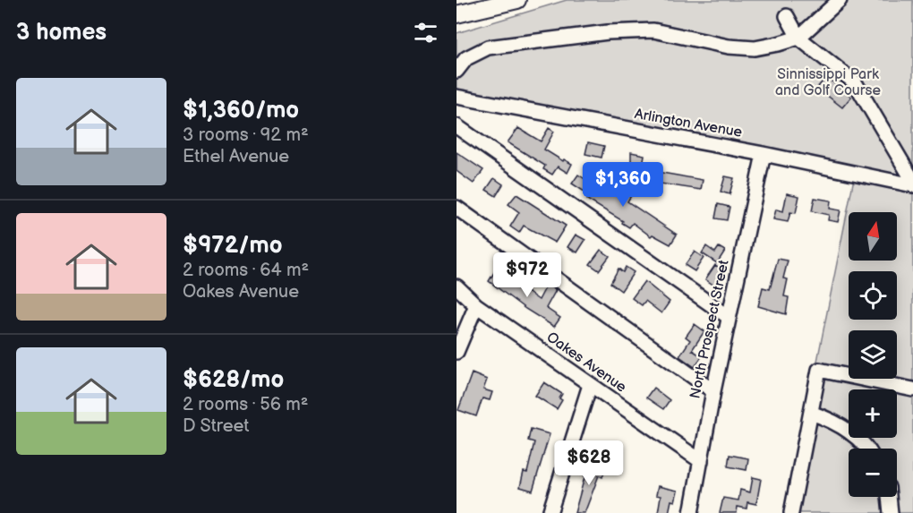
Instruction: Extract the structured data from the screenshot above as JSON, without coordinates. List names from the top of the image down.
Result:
{
  "streets": {
    "street": ["Arlington Avenue", "North Prospect Street", "Oakes Avenue"]
  },
  "crossings": [
    ["Arlington Avenue", "North Prospect Street"],
    ["North Prospect Street", "Oakes Avenue"]
  ],
  "parks": ["Sinnissippi Park and Golf Course"],
  "north": "top",
  "page": {
    "heading": "3 homes",
    "list": [
      {
        "name": "$1,360/mo",
        "note": "3 rooms · 92 m² · Ethel Avenue"
      },
      {
        "name": "$972/mo",
        "note": "2 rooms · 64 m² · Oakes Avenue"
      },
      {
        "name": "$628/mo",
        "note": "2 rooms · 56 m² · D Street"
      }
    ],
    "price": ["$1,360", "$972", "$628"],
    "map_buttons": ["+", "−"]
  }
}
